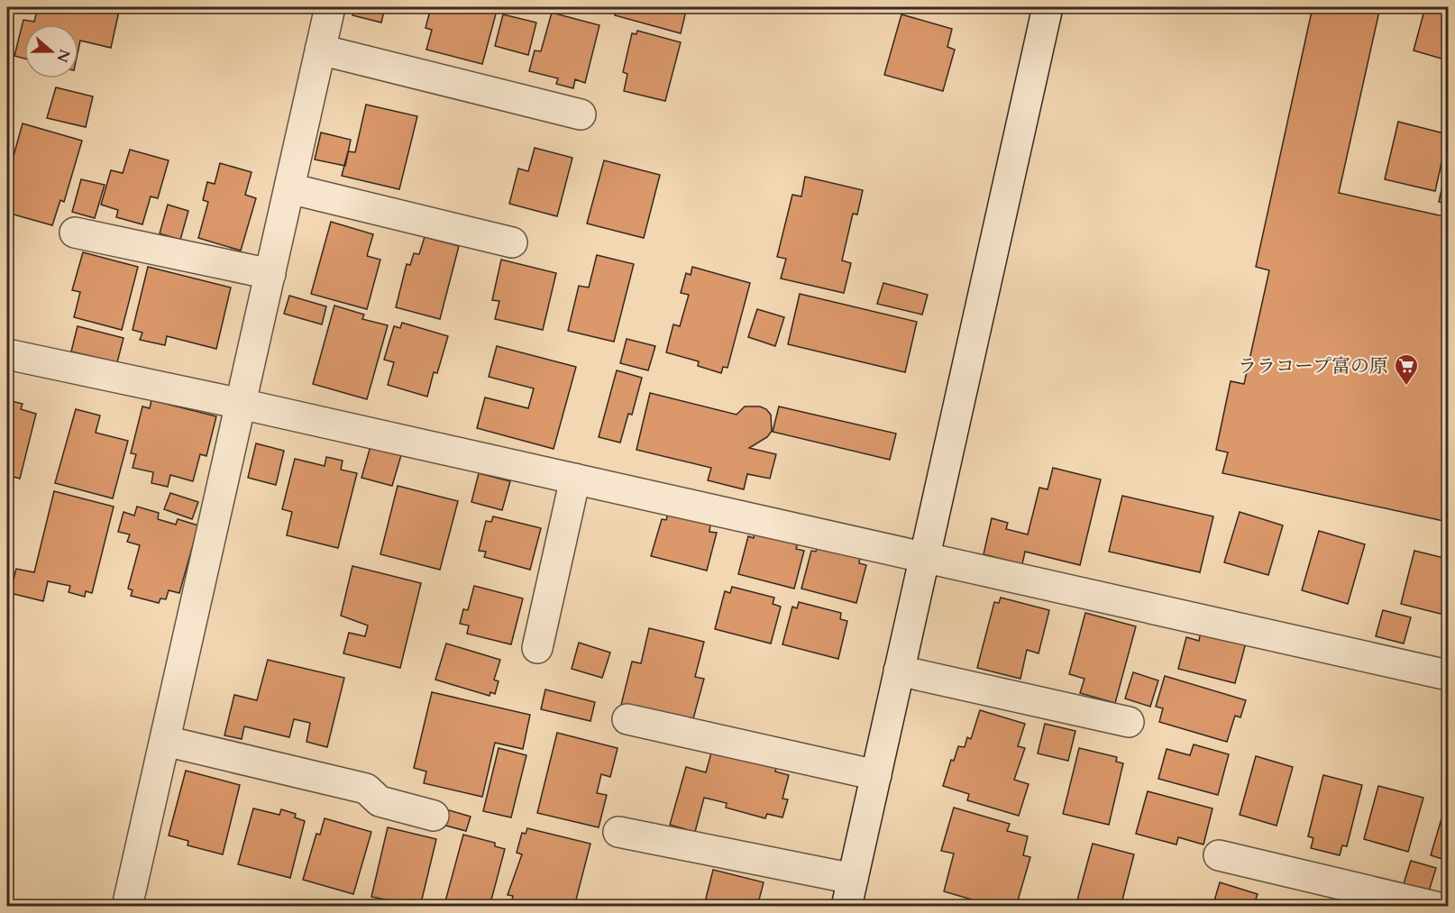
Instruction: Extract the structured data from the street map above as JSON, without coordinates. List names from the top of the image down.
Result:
{
  "places": {
    "supermarket": ["ララコープ富の原"]
  },
  "north": "right"
}
